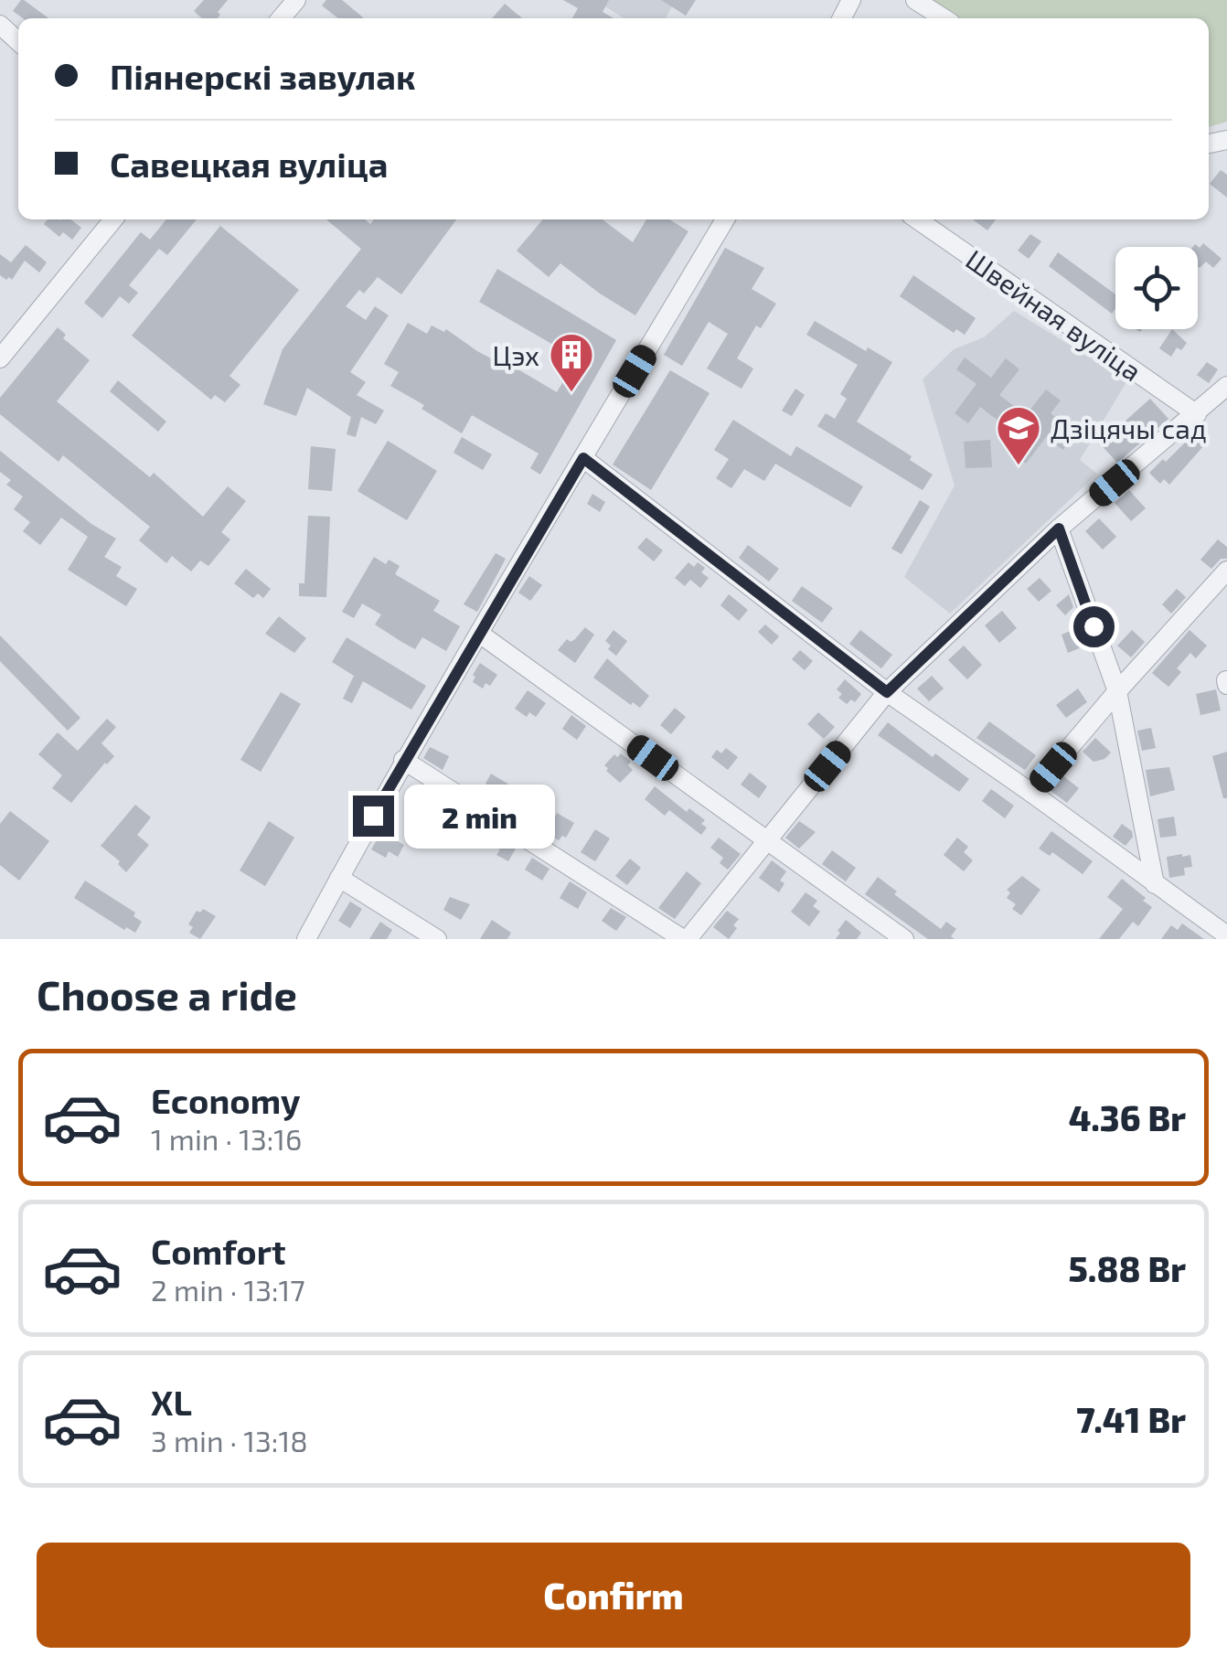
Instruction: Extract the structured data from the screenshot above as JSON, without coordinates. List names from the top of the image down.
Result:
{
  "streets": {
    "street": ["Швейная вуліца"]
  },
  "places": {
    "building": ["Цэх"],
    "school or university": ["Дзіцячы сад"]
  },
  "page": {
    "banner": ["Піянерскі завулак", "Савецкая вуліца"],
    "bubble": "2 min",
    "heading": "Choose a ride",
    "list": [
      {
        "name": "Economy",
        "note": "1 min · 13:16",
        "value": "4.36 Br"
      },
      {
        "name": "Comfort",
        "note": "2 min · 13:17",
        "value": "5.88 Br"
      },
      {
        "name": "XL",
        "note": "3 min · 13:18",
        "value": "7.41 Br"
      }
    ],
    "buttons": "Confirm"
  }
}
